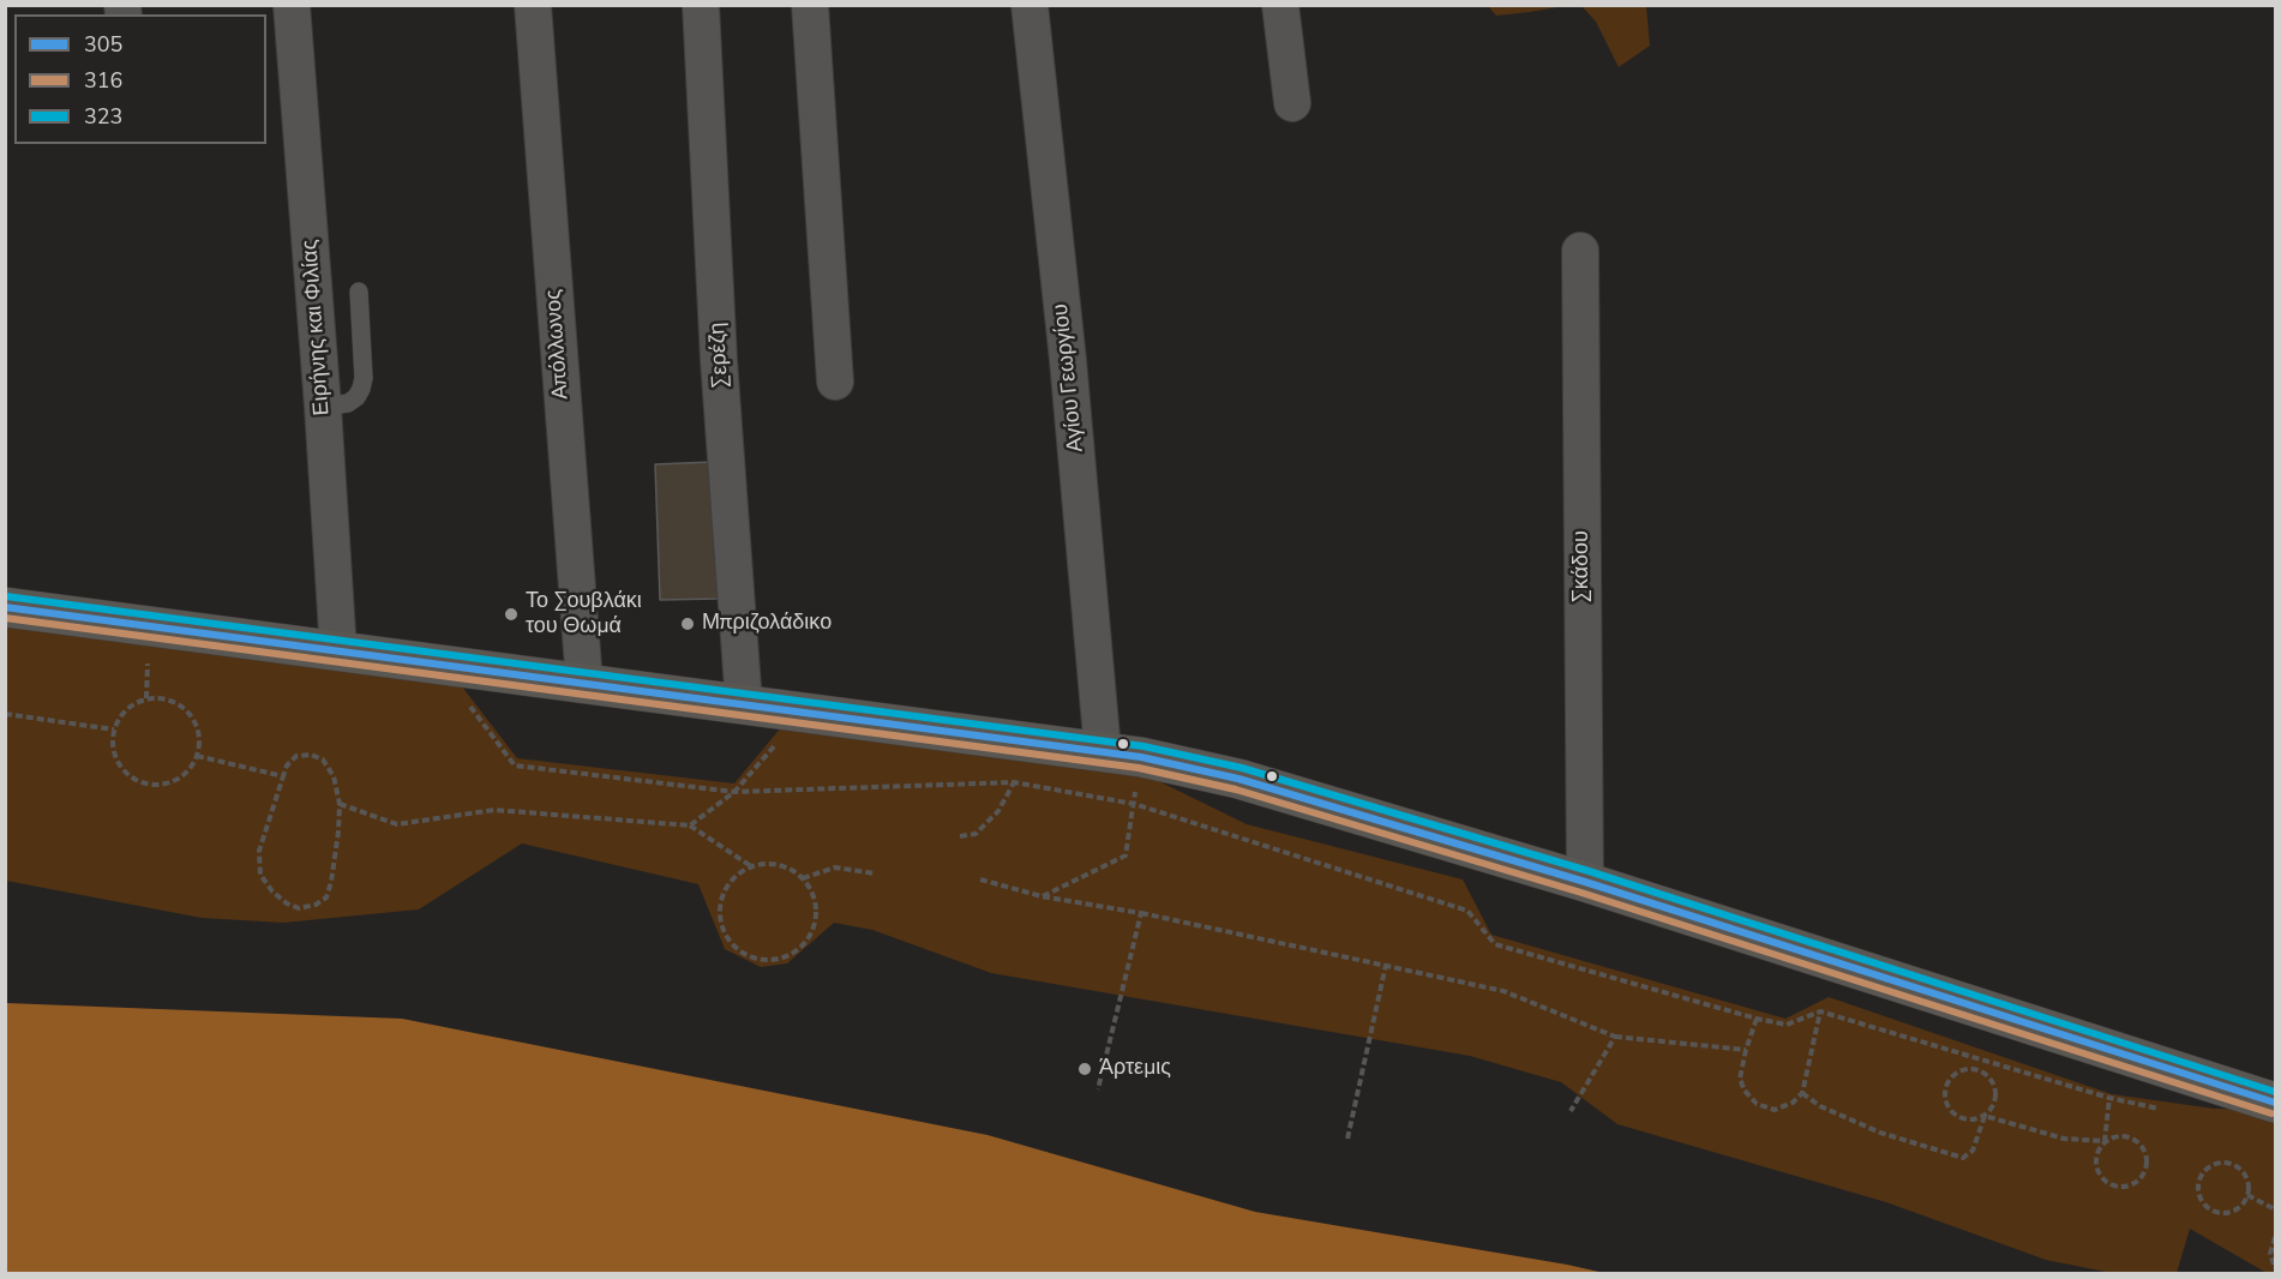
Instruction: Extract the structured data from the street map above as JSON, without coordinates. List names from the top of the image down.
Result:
{
  "streets": {
    "street": [
      "Ειρήνης και Φιλίας",
      "Απόλλωνος",
      "Σερέζη",
      "Αγίου Γεωργίου",
      "Σκάδου"
    ]
  },
  "places": ["Το Σουβλάκι του Θωμά", "Μπριζολάδικο", "Άρτεμις"],
  "lines": ["transit line 323", "transit line 305", "transit line 316"],
  "legend": ["305", "316", "323"]
}
